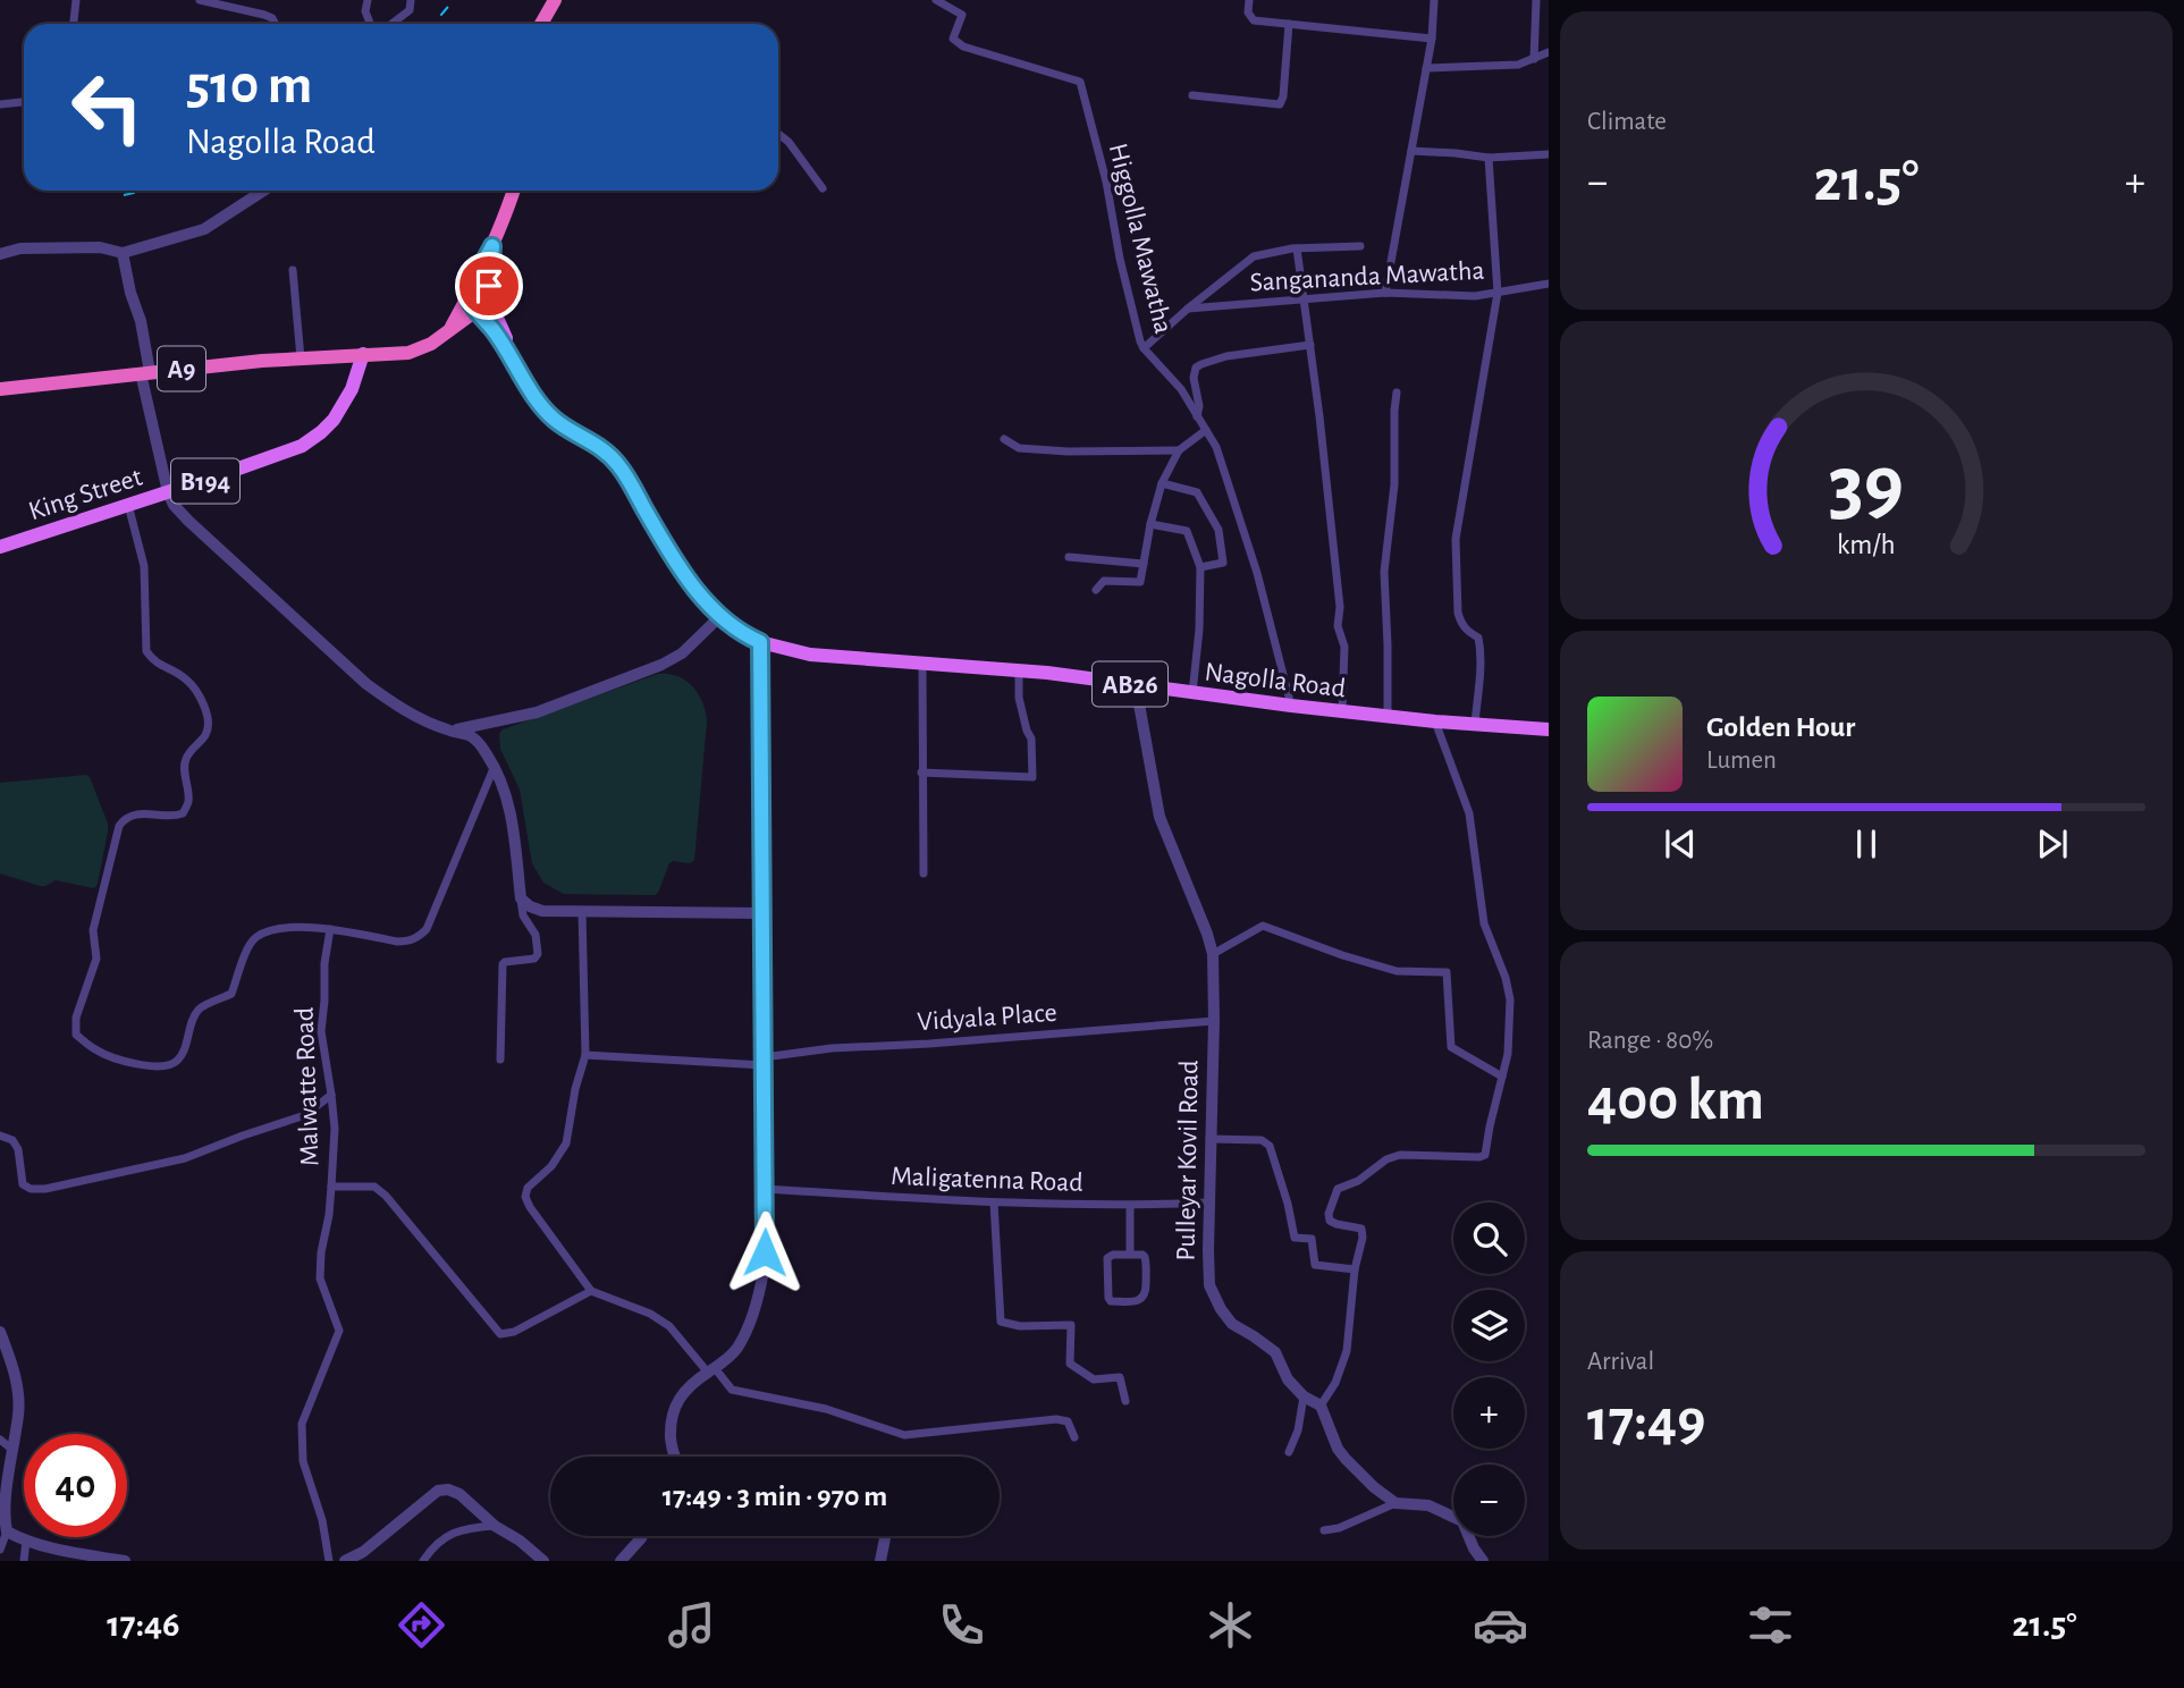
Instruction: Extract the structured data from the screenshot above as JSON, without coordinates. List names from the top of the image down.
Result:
{
  "streets": {
    "highway": ["A9"],
    "main road": [
      "B194",
      "King Street",
      "Nagolla Road",
      "AB26"
    ],
    "street": [
      "Higgolla Mawatha",
      "Sangananda Mawatha",
      "Vidyala Place",
      "Malwatte Road",
      "Pulleyar Kovil Road",
      "Maligatenna Road"
    ]
  },
  "crossings": [
    ["Higgolla Mawatha", "Nagolla Road"],
    ["A9", "King Street"],
    ["A9", "Nagolla Road"],
    ["Nagolla Road", "Pulleyar Kovil Road"],
    ["Vidyala Place", "Pulleyar Kovil Road"],
    ["Pulleyar Kovil Road", "Maligatenna Road"]
  ],
  "page": {
    "tile": [
      "Climate",
      ["Range · 80%", "400 km"],
      ["Arrival", "17:49"]
    ],
    "turn": ["510 m", "Nagolla Road"],
    "heat": ["−", "21.5°", "+"],
    "song": ["Golden Hour", "Lumen"],
    "map_buttons": ["+", "−"],
    "limit": "40",
    "trip": "17:49 · 3 min · 970 m",
    "tabs": ["17:46", "21.5°"],
    "gauge": ["39", "km/h"]
  }
}
